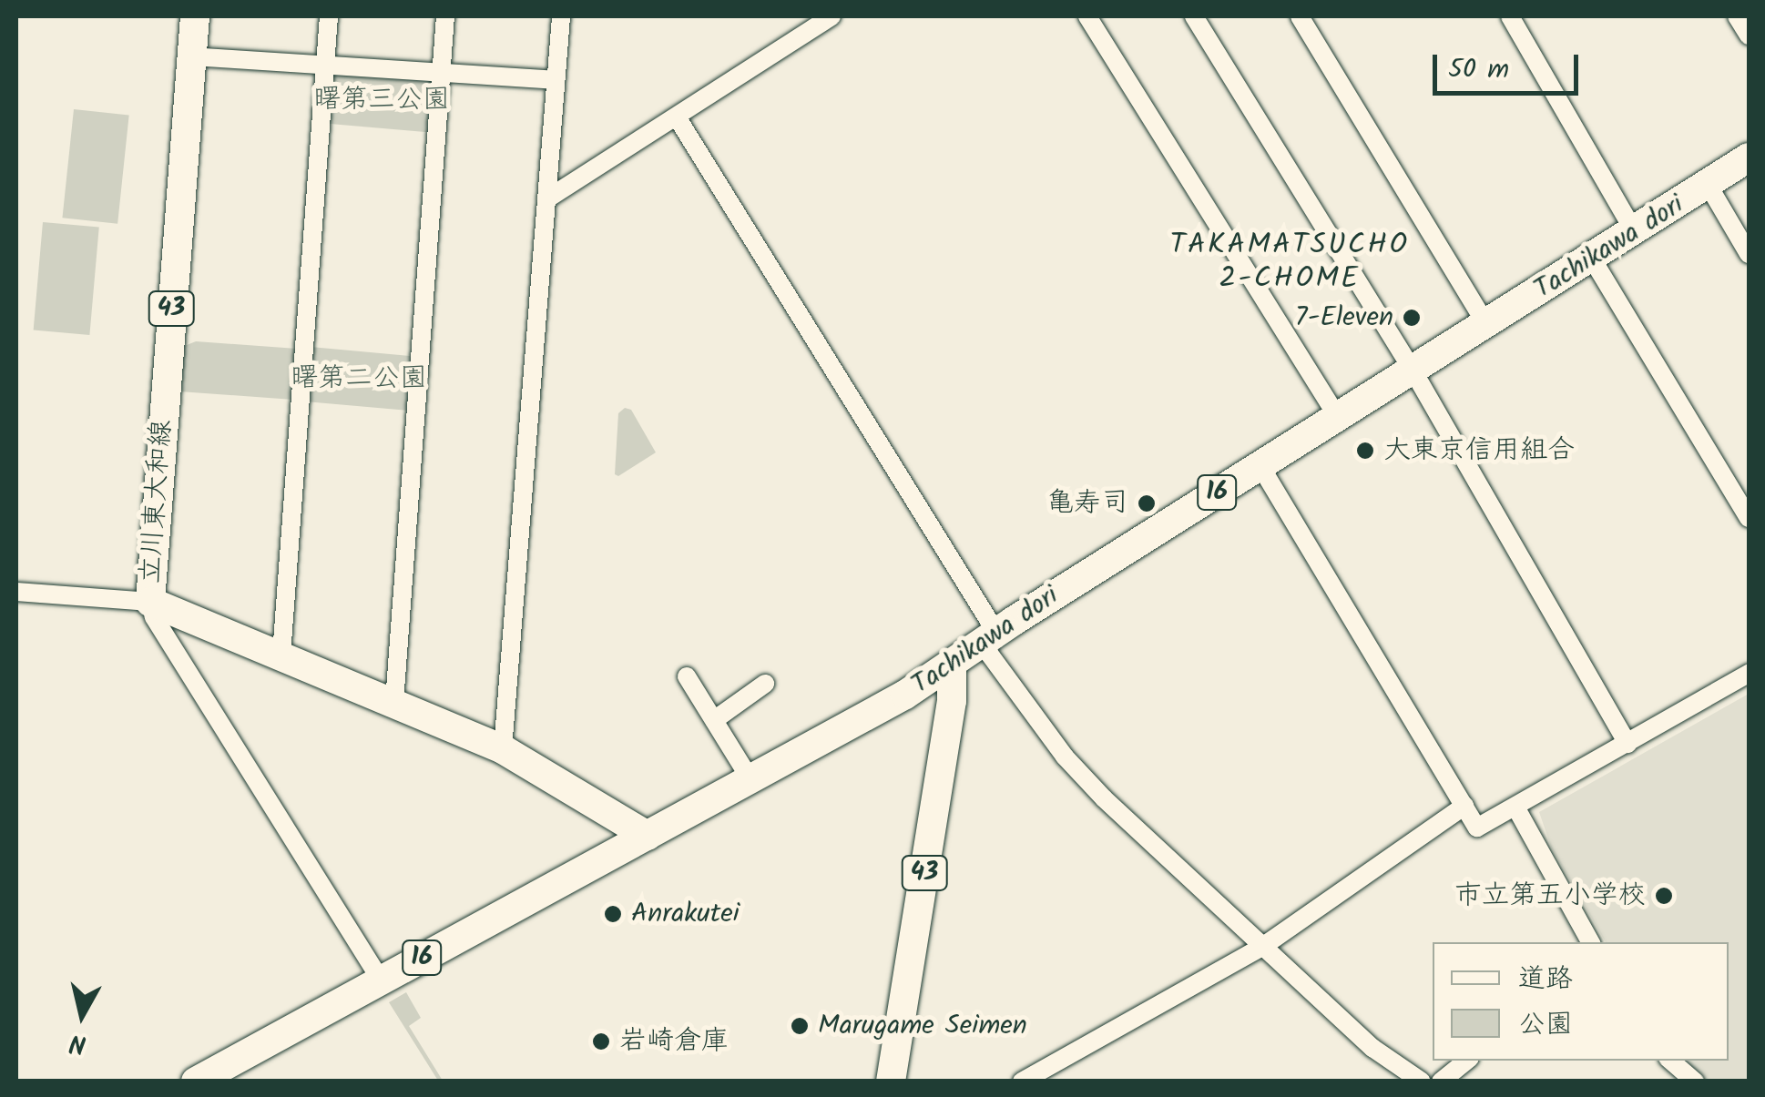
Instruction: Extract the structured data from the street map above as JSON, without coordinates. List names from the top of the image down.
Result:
{
  "streets": {
    "main road": [
      "Tachikawa dori",
      "43",
      "16",
      "立川東大和線"
    ]
  },
  "crossings": [
    ["Tachikawa dori", "43"],
    ["Tachikawa dori", "立川東大和線"]
  ],
  "districts": ["TAKAMATSUCHO 2-CHOME"],
  "parks": ["曙第三公園", "曙第二公園"],
  "places": [
    "7-Eleven",
    "大東京信用組合",
    "亀寿司",
    "市立第五小学校",
    "Anrakutei",
    "Marugame Seimen",
    "岩崎倉庫"
  ],
  "legend": ["道路", "公園"],
  "scale_bar": "50 m",
  "north": "bottom"
}
